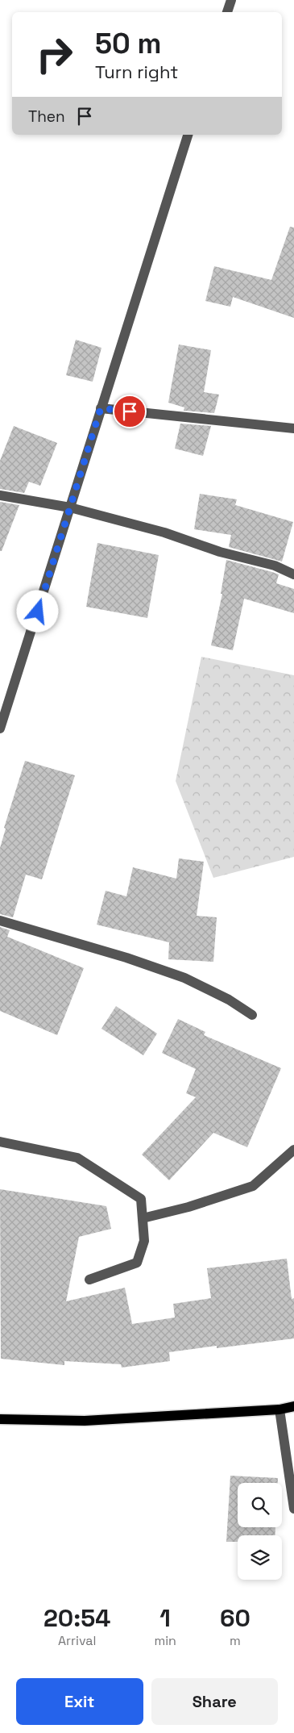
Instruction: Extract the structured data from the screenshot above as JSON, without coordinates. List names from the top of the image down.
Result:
{
  "page": {
    "turn": ["50 m", "Turn right"],
    "then": "Then",
    "eta": [
      "20:54",
      "Arrival",
      "1",
      "min",
      "60",
      "m"
    ],
    "buttons": ["Exit", "Share"]
  }
}
